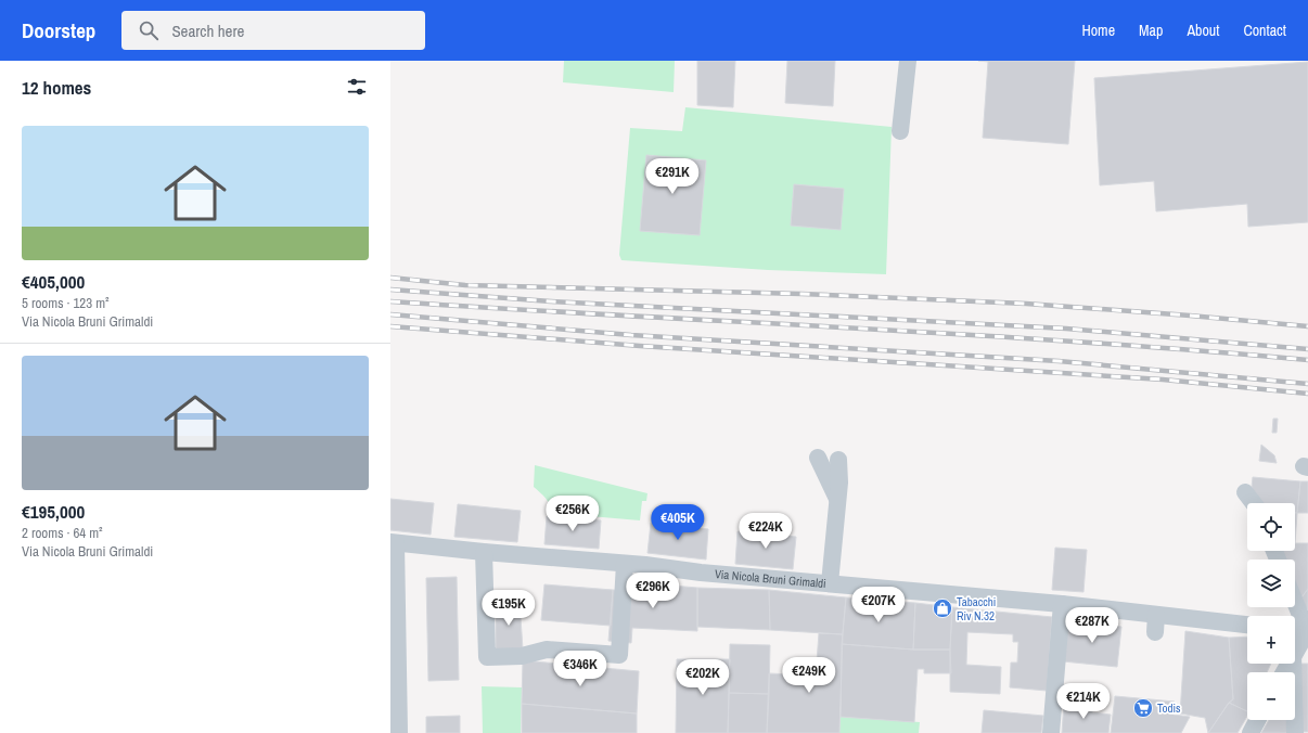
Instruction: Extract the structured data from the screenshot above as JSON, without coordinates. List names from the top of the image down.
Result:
{
  "streets": {
    "street": ["Via Nicola Bruni Grimaldi"]
  },
  "places": {
    "shop": ["Tabacchi Riv N.32"],
    "supermarket": ["Todis"]
  },
  "page": {
    "header": "Doorstep",
    "search": "Search here",
    "nav": [
      "Home",
      "Map",
      "About",
      "Contact"
    ],
    "heading": "12 homes",
    "list": [
      {
        "name": "€405,000",
        "note": "5 rooms · 123 m² · Via Nicola Bruni Grimaldi"
      },
      {
        "name": "€195,000",
        "note": "2 rooms · 64 m² · Via Nicola Bruni Grimaldi"
      }
    ],
    "price": [
      "€291K",
      "€256K",
      "€405K",
      "€224K",
      "€296K",
      "€207K",
      "€195K",
      "€287K",
      "€346K",
      "€249K",
      "€202K",
      "€214K"
    ],
    "map_buttons": ["+", "−"]
  }
}
